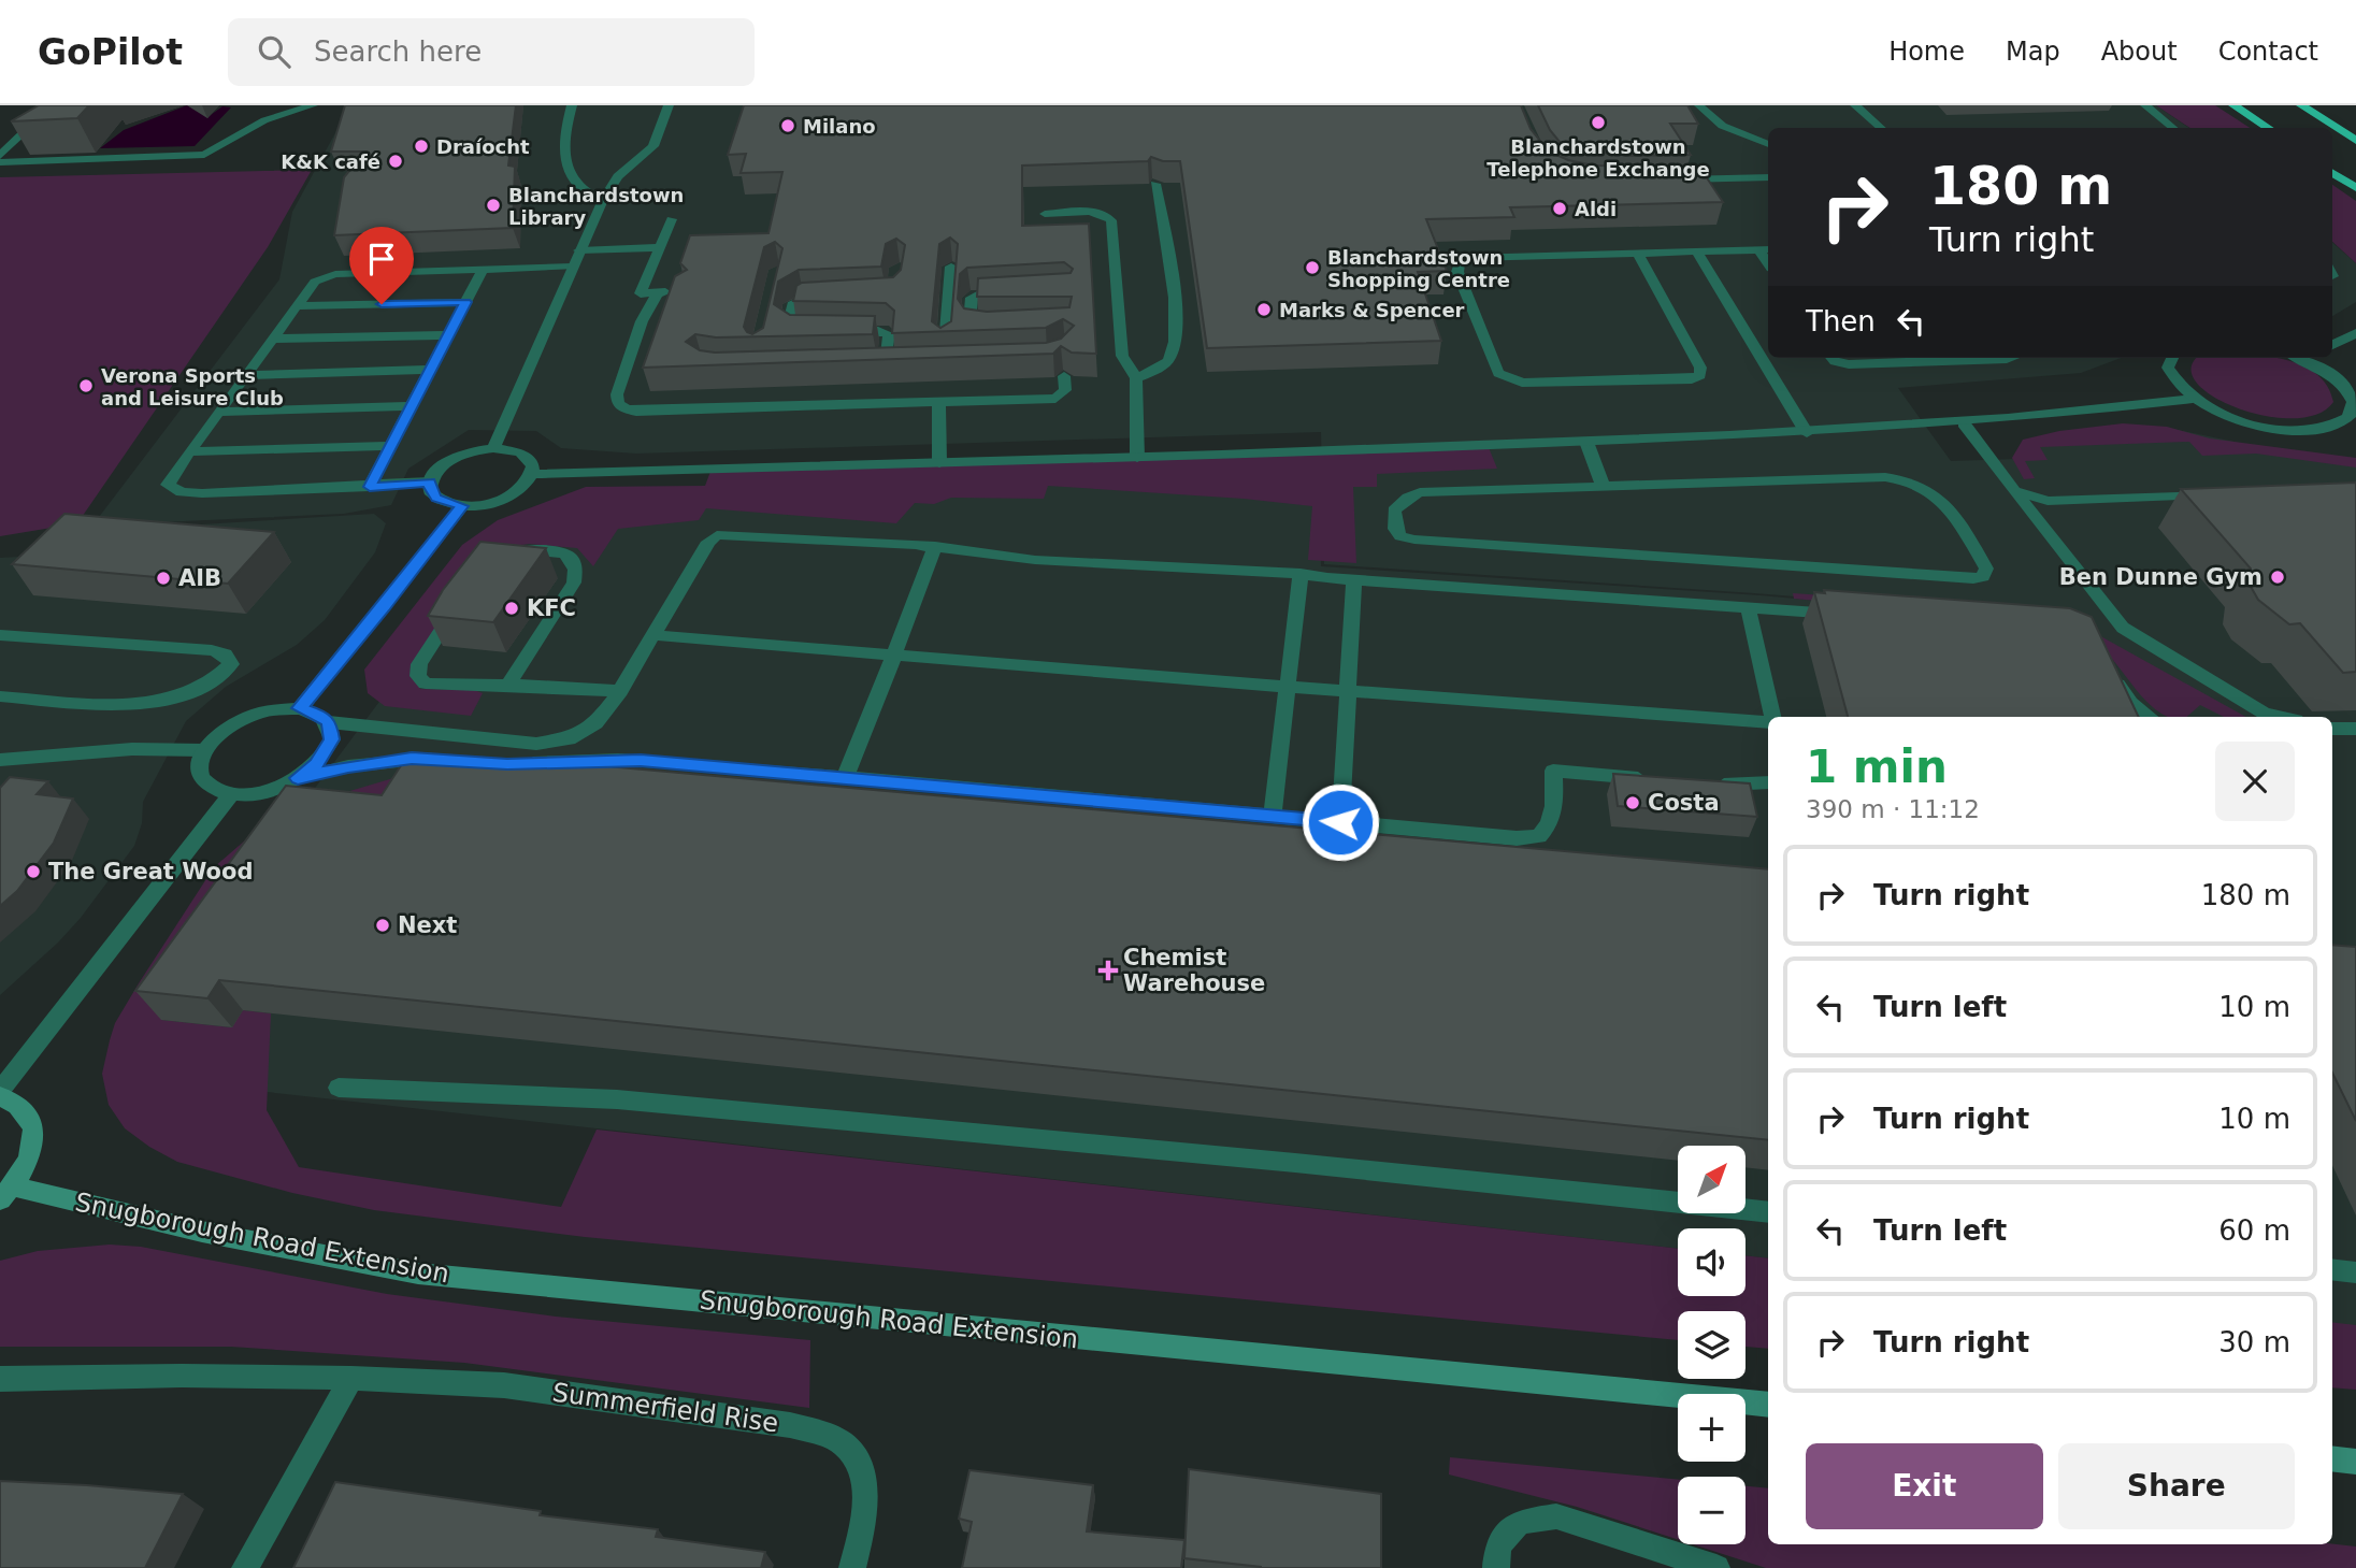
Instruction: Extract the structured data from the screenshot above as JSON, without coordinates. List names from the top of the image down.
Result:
{
  "streets": {
    "main road": ["Snugborough Road Extension"],
    "street": ["Summerfield Rise"]
  },
  "places": {
    "other": [
      "Blanchardstown Telephone Exchange",
      "Milano",
      "Draíocht",
      "K&K café",
      "Blanchardstown Library",
      "Aldi",
      "Blanchardstown Shopping Centre",
      "Marks & Spencer",
      "Verona Sports and Leisure Club",
      "Ben Dunne Gym",
      "AIB",
      "KFC",
      "Costa",
      "The Great Wood",
      "Next"
    ],
    "health": ["Chemist Warehouse"]
  },
  "north": "top right",
  "page": {
    "header": "GoPilot",
    "search": "Search here",
    "nav": [
      "Home",
      "Map",
      "About",
      "Contact"
    ],
    "turn": ["180 m", "Turn right"],
    "then": "Then",
    "heading": ["1 min", "390 m · 11:12"],
    "list": [
      {
        "name": "Turn right",
        "value": "180 m"
      },
      {
        "name": "Turn left",
        "value": "10 m"
      },
      {
        "name": "Turn right",
        "value": "10 m"
      },
      {
        "name": "Turn left",
        "value": "60 m"
      },
      {
        "name": "Turn right",
        "value": "30 m"
      }
    ],
    "map_buttons": ["+", "−"],
    "buttons": ["Exit", "Share"]
  }
}
